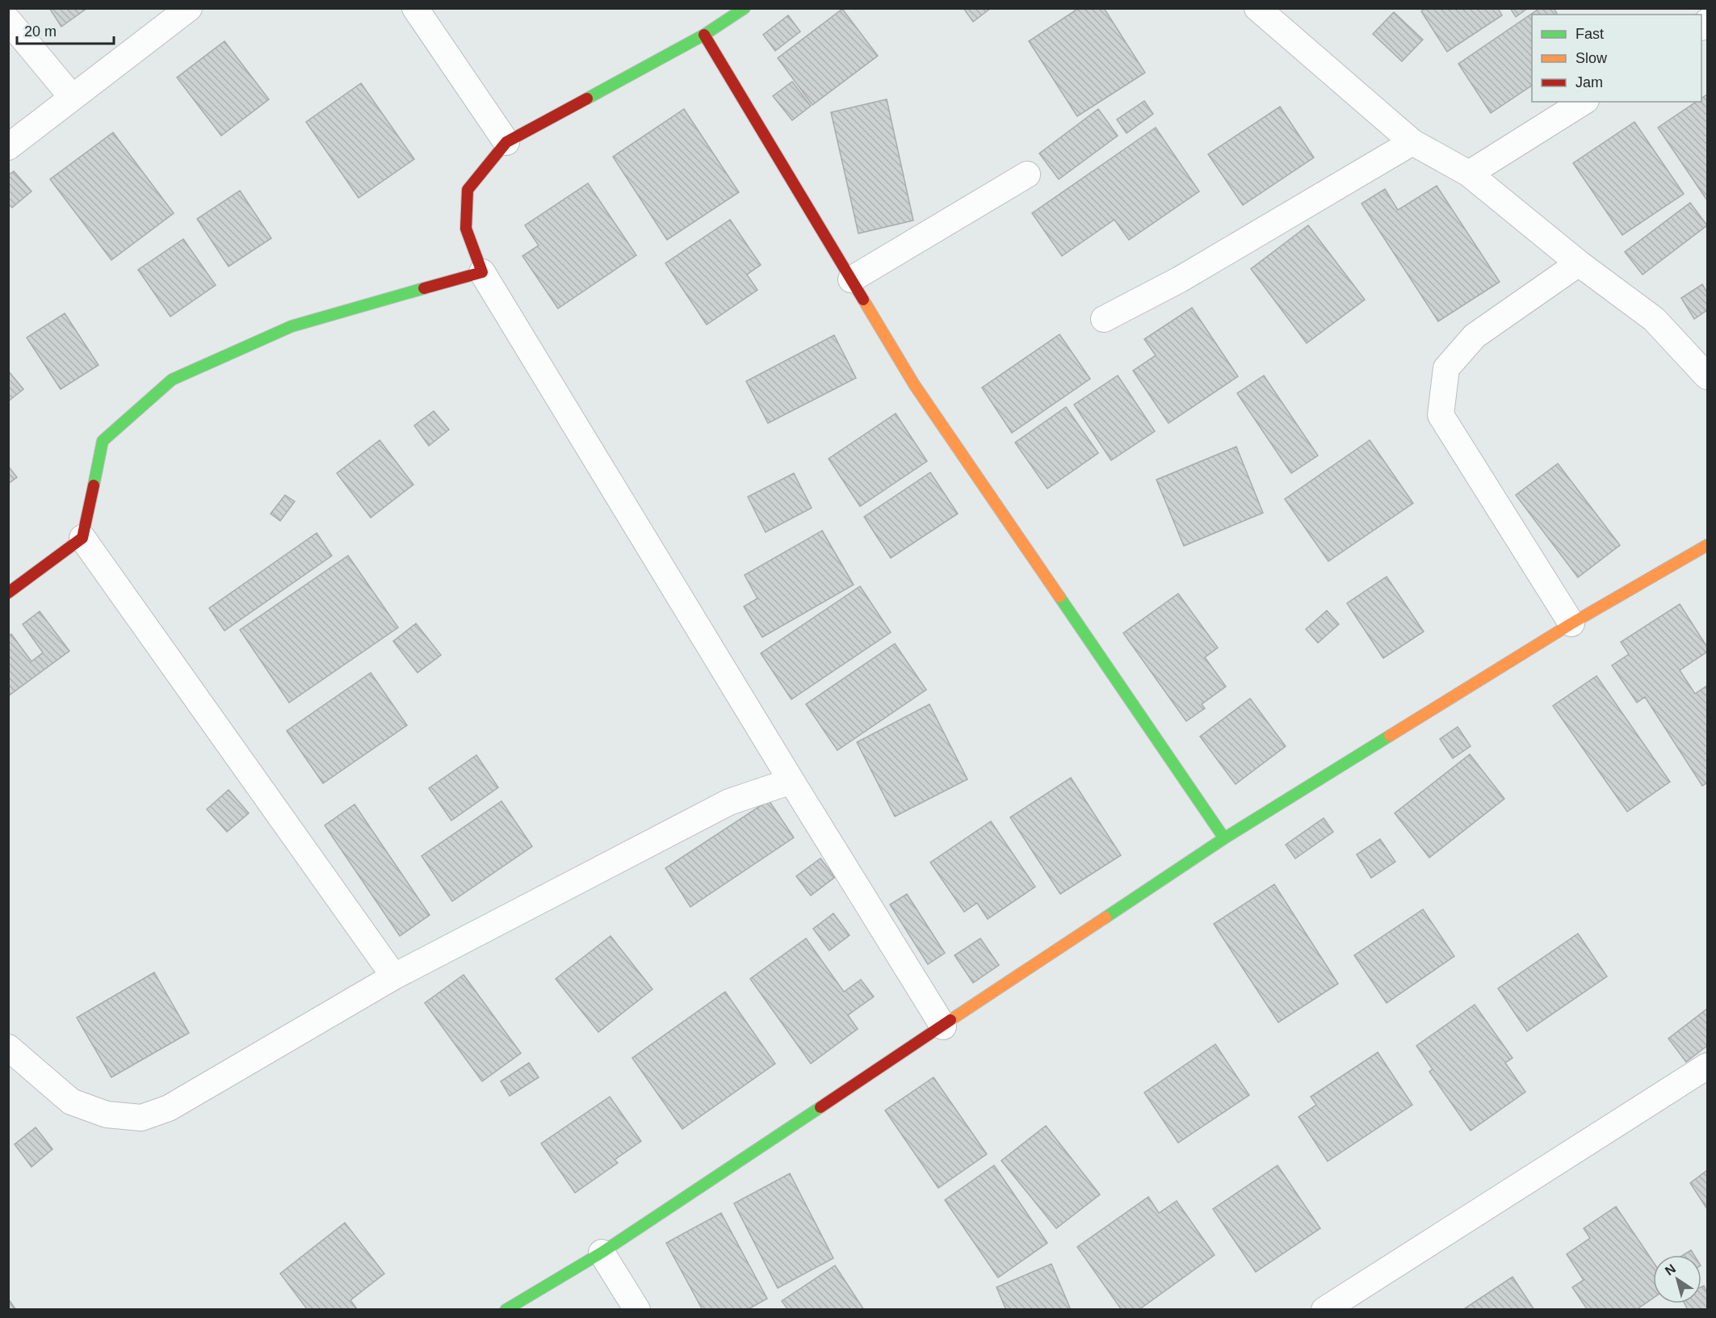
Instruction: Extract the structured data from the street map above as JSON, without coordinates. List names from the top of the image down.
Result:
{
  "legend": ["Fast", "Slow", "Jam"],
  "scale_bar": "20 m",
  "north": "top left"
}
